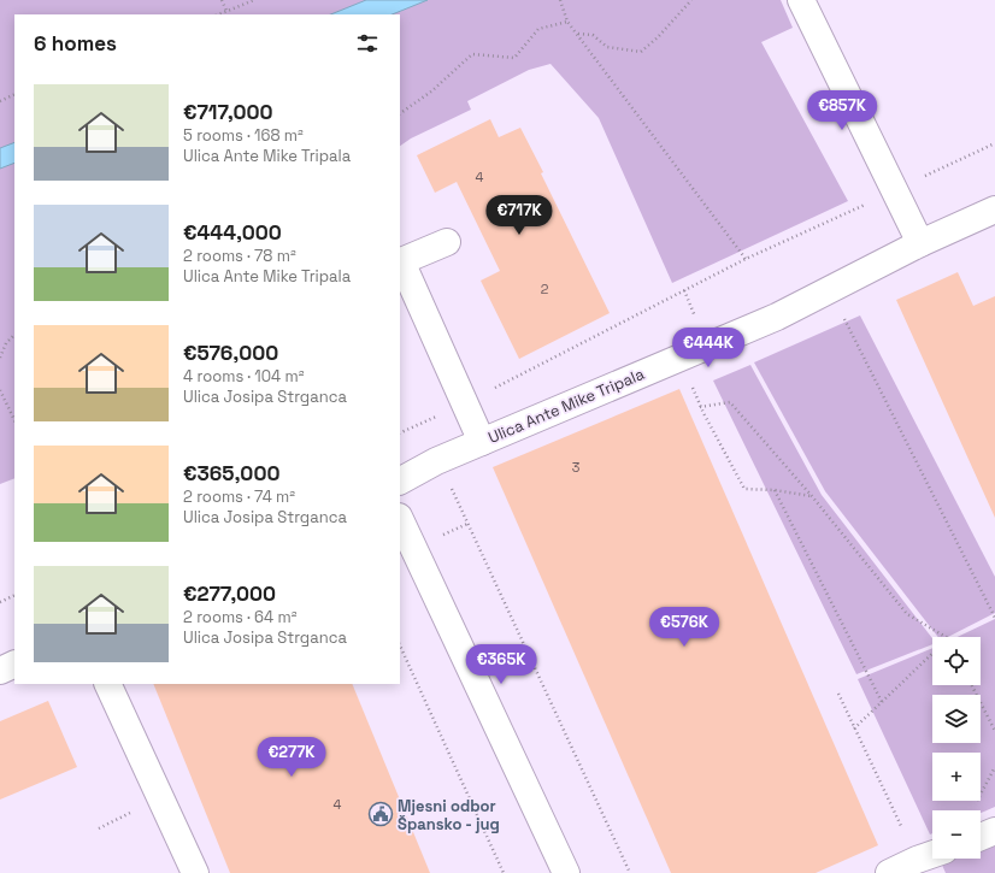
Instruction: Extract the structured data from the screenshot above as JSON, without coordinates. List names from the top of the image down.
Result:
{
  "streets": {
    "street": ["Ulica Ante Mike Tripala"]
  },
  "places": {
    "public building": ["Mjesni odbor Špansko - jug"]
  },
  "house_numbers": [
    "4",
    "2",
    "3",
    "4"
  ],
  "page": {
    "heading": "6 homes",
    "list": [
      {
        "name": "€717,000",
        "note": "5 rooms · 168 m² · Ulica Ante Mike Tripala"
      },
      {
        "name": "€444,000",
        "note": "2 rooms · 78 m² · Ulica Ante Mike Tripala"
      },
      {
        "name": "€576,000",
        "note": "4 rooms · 104 m² · Ulica Josipa Strganca"
      },
      {
        "name": "€365,000",
        "note": "2 rooms · 74 m² · Ulica Josipa Strganca"
      },
      {
        "name": "€277,000",
        "note": "2 rooms · 64 m² · Ulica Josipa Strganca"
      }
    ],
    "price": [
      "€857K",
      "€717K",
      "€444K",
      "€576K",
      "€365K",
      "€277K"
    ],
    "map_buttons": ["+", "−"]
  }
}
